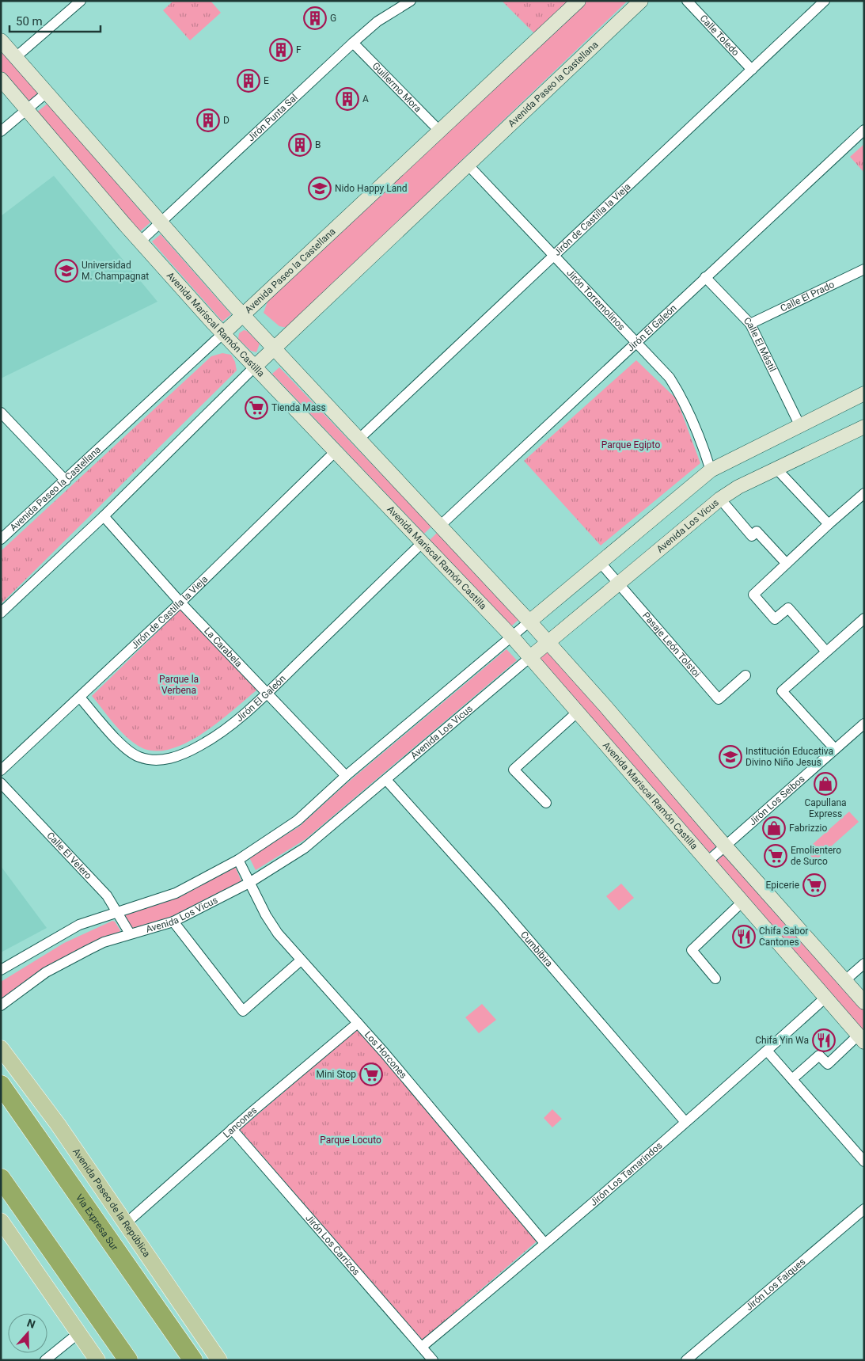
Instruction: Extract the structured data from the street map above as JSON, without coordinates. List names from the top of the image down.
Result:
{
  "streets": {
    "highway": ["Via Expresa Sur"],
    "main road": [
      "Avenida Paseo la Castellana",
      "Avenida Mariscal Ramón Castilla",
      "Avenida Los Vicus",
      "Avenida Paseo de la República"
    ],
    "street": [
      "Calle Toledo",
      "Guillermo Mora",
      "Jirón Punta Sal",
      "Jirón de Castilla la Vieja",
      "Calle El Prado",
      "Jirón Torremolinos",
      "Jirón El Galeón",
      "Calle El Mástil",
      "Pasaje León Tolstoi",
      "La Carabela",
      "Jirón Los Seibos",
      "Calle El Velero",
      "Cumbibira",
      "Los Horcones",
      "Lancones",
      "Jirón Los Tamarindos",
      "Jirón Los Carrizos",
      "Jirón Los Faiques"
    ]
  },
  "crossings": [
    ["Calle Toledo", "Jirón de Castilla la Vieja"],
    ["Avenida Paseo la Castellana", "Guillermo Mora"],
    ["Avenida Paseo la Castellana", "Jirón Torremolinos"],
    ["Avenida Paseo la Castellana", "Avenida Mariscal Ramón Castilla"],
    ["Guillermo Mora", "Jirón Punta Sal"],
    ["Jirón Punta Sal", "Avenida Mariscal Ramón Castilla"],
    ["Jirón de Castilla la Vieja", "Jirón Torremolinos"],
    ["Jirón de Castilla la Vieja", "Avenida Mariscal Ramón Castilla"],
    ["Jirón de Castilla la Vieja", "Jirón El Galeón"],
    ["Jirón de Castilla la Vieja", "La Carabela"],
    ["Calle El Prado", "Calle El Mástil"],
    ["Jirón Torremolinos", "Jirón El Galeón"],
    ["Jirón Torremolinos", "Avenida Los Vicus"],
    ["Avenida Mariscal Ramón Castilla", "Jirón El Galeón"],
    ["Avenida Mariscal Ramón Castilla", "Avenida Los Vicus"],
    ["Avenida Mariscal Ramón Castilla", "Jirón Los Seibos"],
    ["Avenida Mariscal Ramón Castilla", "Jirón Los Tamarindos"],
    ["Jirón El Galeón", "Calle El Mástil"],
    ["Jirón El Galeón", "La Carabela"],
    ["Calle El Mástil", "Avenida Los Vicus"],
    ["Avenida Los Vicus", "Pasaje León Tolstoi"],
    ["Avenida Los Vicus", "La Carabela"],
    ["Avenida Los Vicus", "Calle El Velero"],
    ["Avenida Los Vicus", "Cumbibira"],
    ["Avenida Los Vicus", "Los Horcones"],
    ["Cumbibira", "Jirón Los Tamarindos"],
    ["Los Horcones", "Lancones"],
    ["Los Horcones", "Jirón Los Tamarindos"],
    ["Lancones", "Avenida Paseo de la República"],
    ["Lancones", "Jirón Los Carrizos"],
    ["Jirón Los Tamarindos", "Jirón Los Carrizos"]
  ],
  "parks": ["Parque Egipto", "Parque la Verbena", "Parque Locuto"],
  "places": {
    "building": [
      "G",
      "F",
      "E",
      "A",
      "D",
      "B"
    ],
    "school or university": ["Nido Happy Land", "Universidad M. Champagnat", "Institución Educativa Divino Niño Jesus"],
    "supermarket": [
      "Tienda Mass",
      "Emolientero de Surco",
      "Epicerie",
      "Mini Stop"
    ],
    "shop": ["Capullana Express", "Fabrizzio"],
    "restaurant": ["Chifa Sabor Cantones", "Chifa Yin Wa"]
  },
  "scale_bar": "50 m",
  "north": "top"
}
